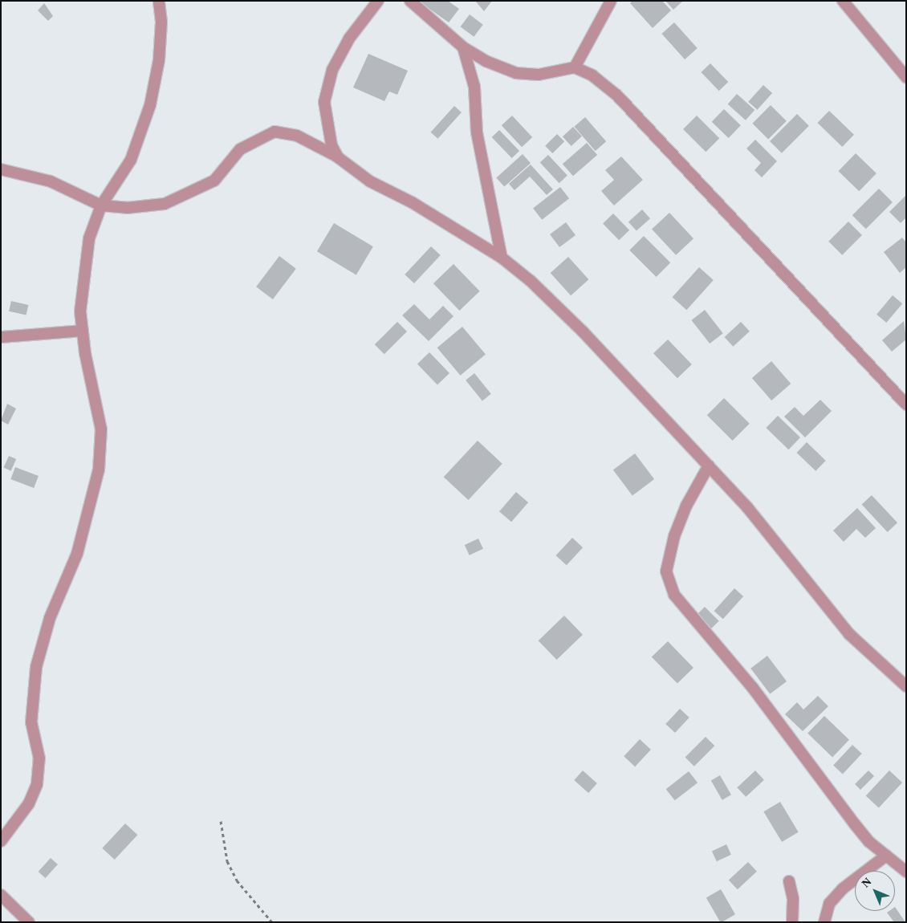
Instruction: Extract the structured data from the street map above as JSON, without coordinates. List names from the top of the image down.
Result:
{
  "north": "top left"
}
